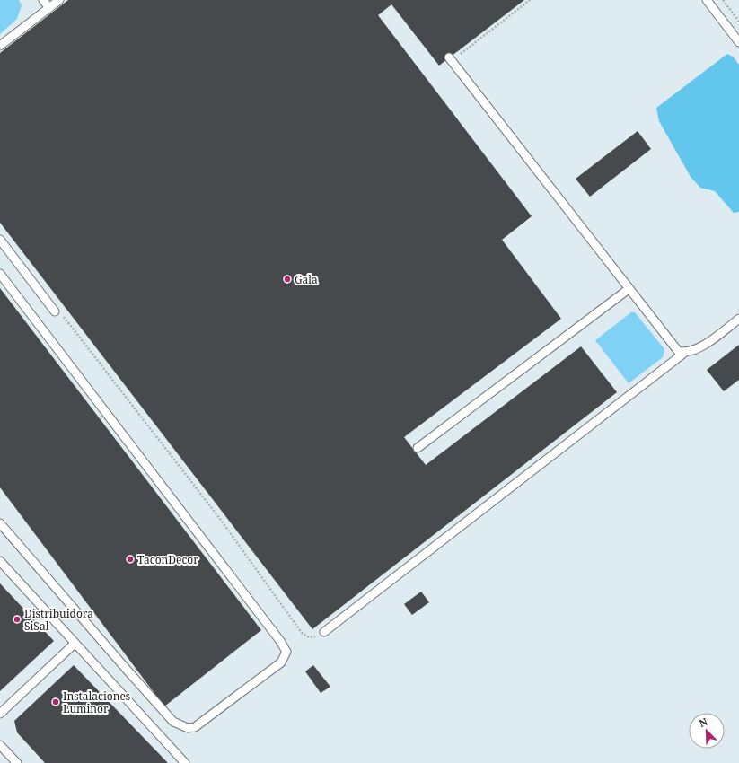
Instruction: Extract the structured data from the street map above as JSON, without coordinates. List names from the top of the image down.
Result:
{
  "places": [
    "Gala",
    "TaconDecor",
    "Distribuidora SiSal",
    "Instalaciones Luminor"
  ],
  "north": "top left"
}
